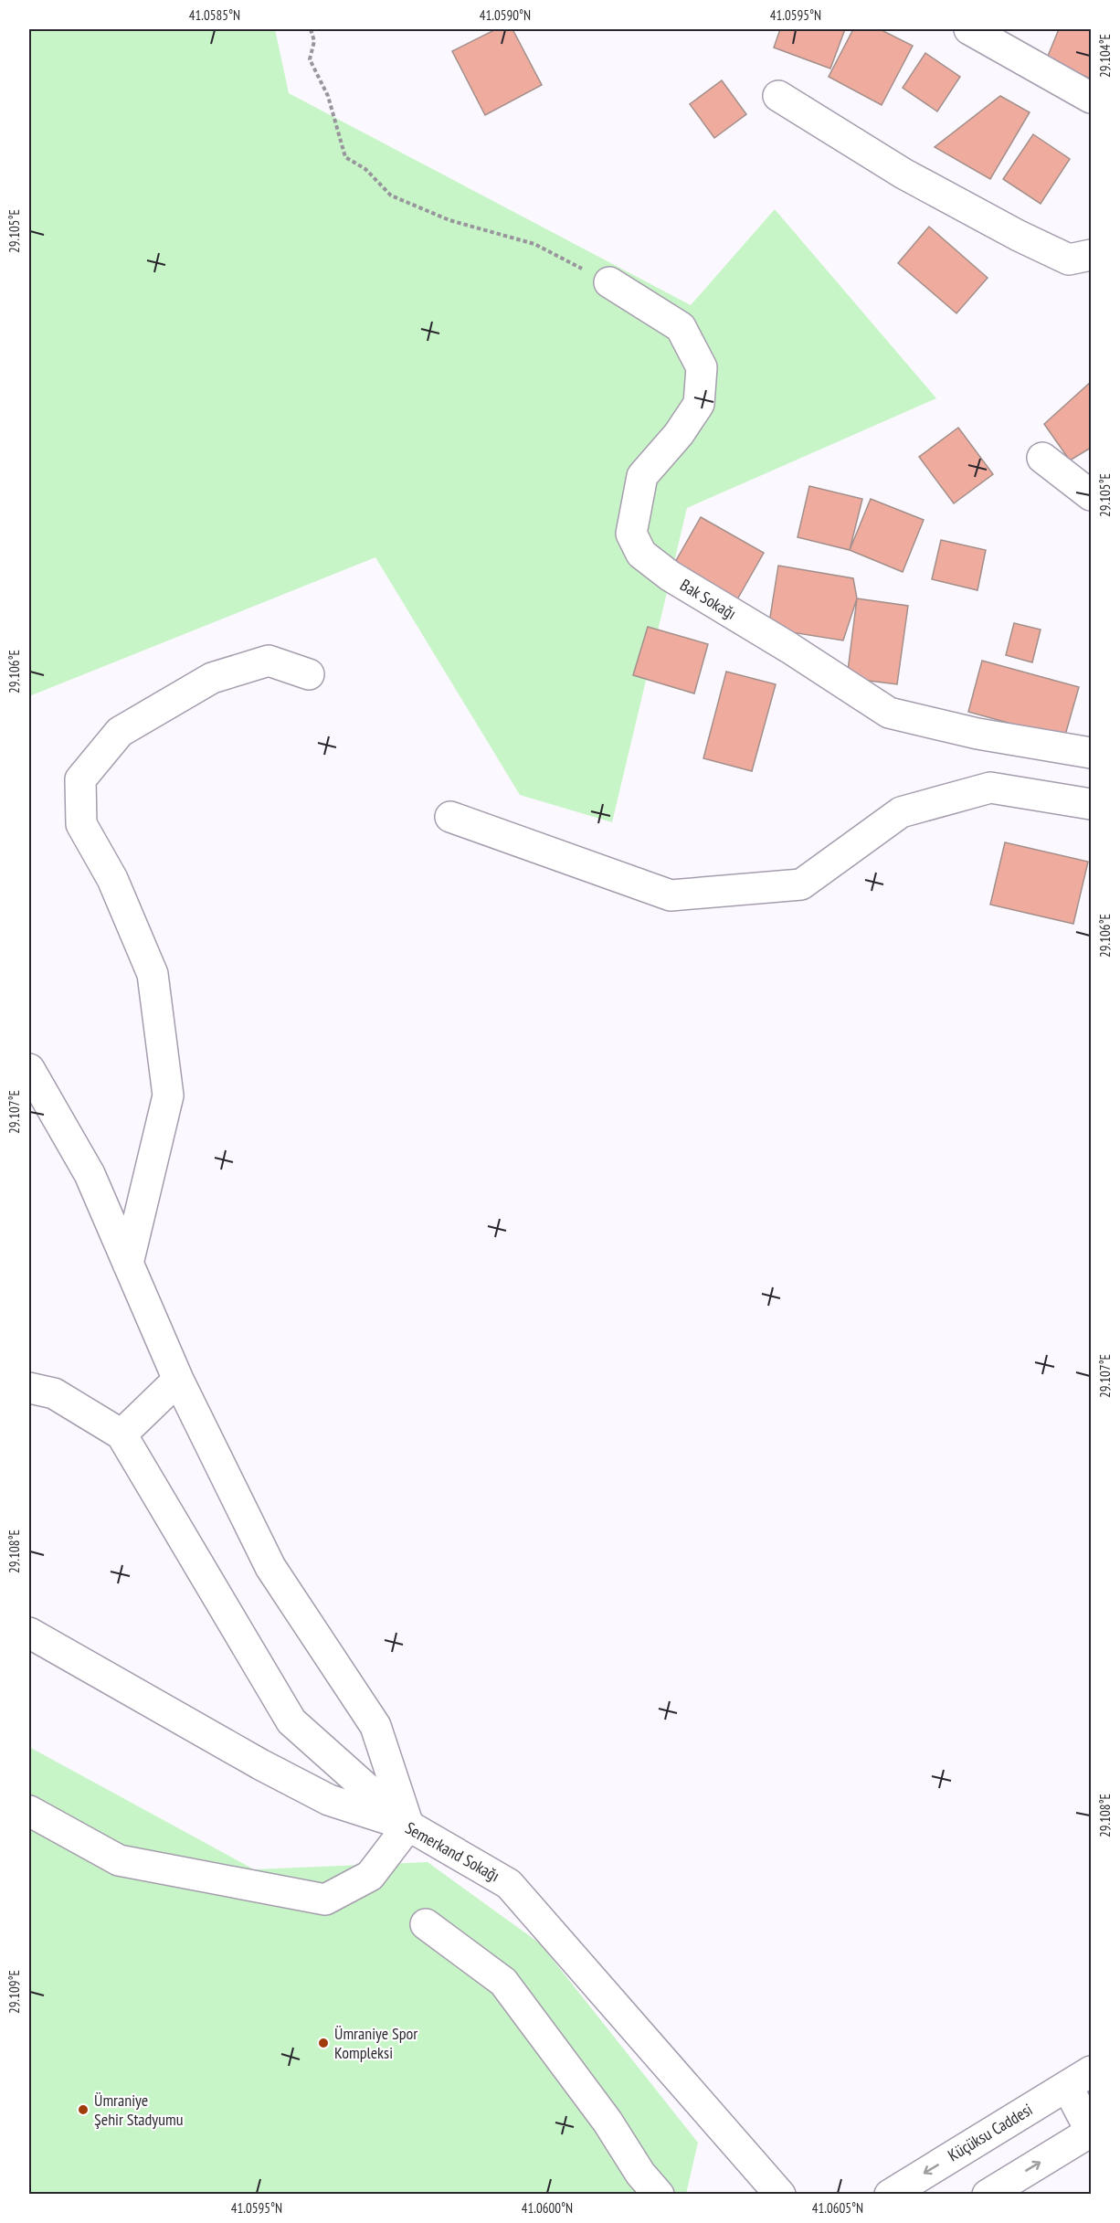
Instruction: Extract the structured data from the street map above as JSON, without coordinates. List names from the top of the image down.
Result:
{
  "streets": {
    "street": ["Bak Sokağı", "Semerkand Sokağı", "Küçüksu Caddesi"]
  },
  "places": ["Ümraniye Spor Kompleksi", "Ümraniye Şehir Stadyumu"],
  "coordinates": [
    "41.0585°N",
    "41.0590°N",
    "41.0595°N",
    "29.104°E",
    "29.105°E",
    "29.106°E",
    "29.107°E",
    "29.108°E",
    "29.109°E",
    "41.0600°N",
    "41.0605°N"
  ]
}
